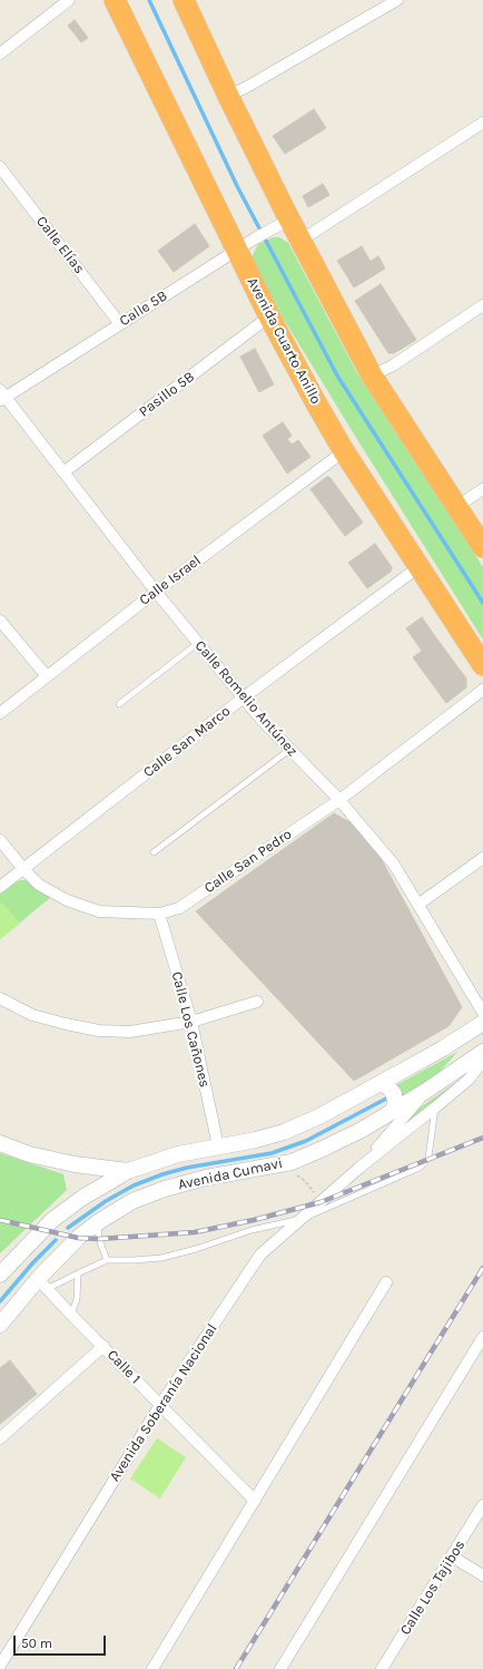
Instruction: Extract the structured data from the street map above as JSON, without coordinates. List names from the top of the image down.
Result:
{
  "streets": {
    "highway": ["Avenida Cuarto Anillo"],
    "main road": ["Avenida Cumavi"],
    "street": [
      "Calle Elías",
      "Calle 5B",
      "Pasillo 5B",
      "Calle Israel",
      "Calle Romelio Antúnez",
      "Calle San Marco",
      "Calle San Pedro",
      "Calle Los Cañones",
      "Calle 1",
      "Avenida Soberanía Nacional",
      "Calle Los Tajibos"
    ]
  },
  "crossings": [
    ["Calle Elías", "Calle 5B"],
    ["Calle 5B", "Avenida Cuarto Anillo"],
    ["Calle 5B", "Calle Romelio Antúnez"],
    ["Avenida Cuarto Anillo", "Pasillo 5B"],
    ["Avenida Cuarto Anillo", "Calle Israel"],
    ["Avenida Cuarto Anillo", "Calle San Marco"],
    ["Pasillo 5B", "Calle Romelio Antúnez"],
    ["Calle Israel", "Calle Romelio Antúnez"],
    ["Calle Romelio Antúnez", "Calle San Marco"],
    ["Calle Romelio Antúnez", "Calle San Pedro"],
    ["Calle San Marco", "Calle San Pedro"],
    ["Calle San Pedro", "Calle Los Cañones"],
    ["Calle Los Cañones", "Avenida Cumavi"],
    ["Avenida Cumavi", "Calle 1"],
    ["Avenida Cumavi", "Avenida Soberanía Nacional"],
    ["Calle 1", "Avenida Soberanía Nacional"]
  ],
  "scale_bar": "50 m"
}
